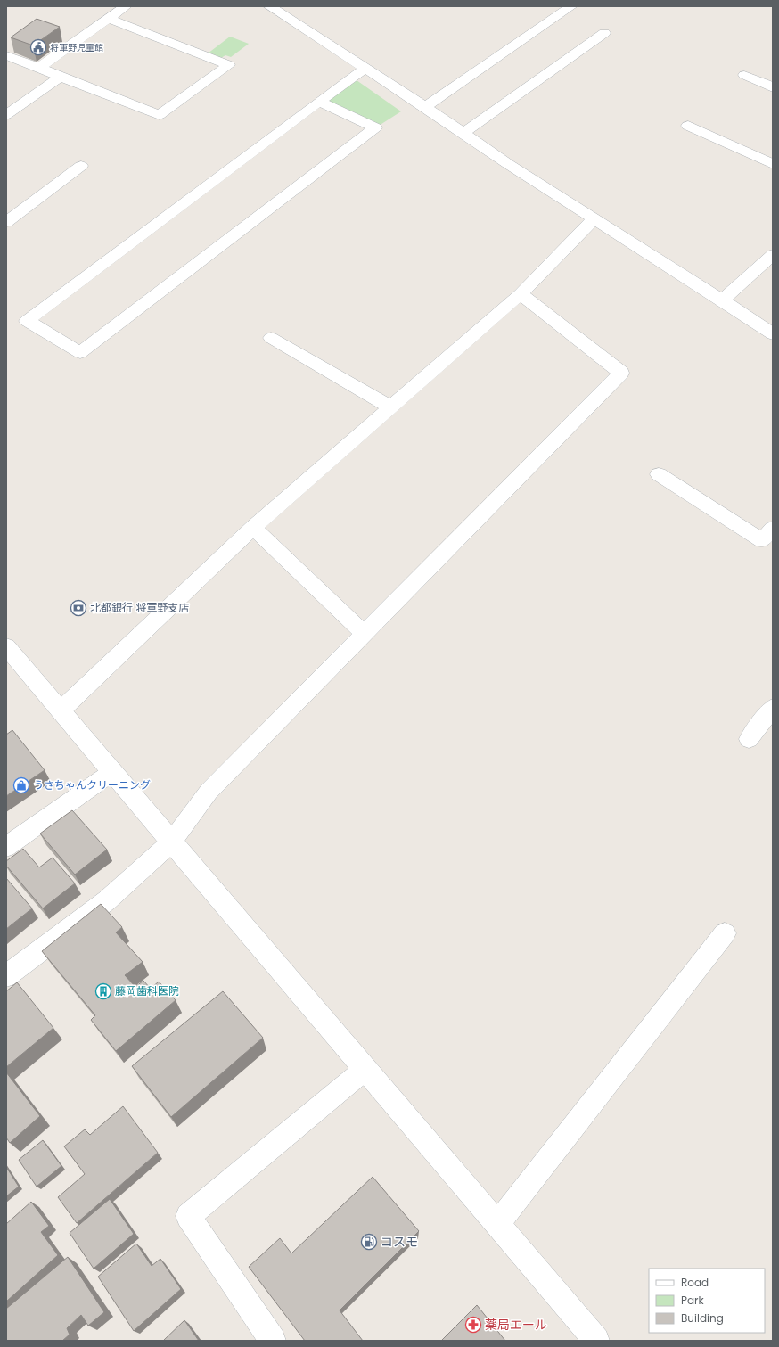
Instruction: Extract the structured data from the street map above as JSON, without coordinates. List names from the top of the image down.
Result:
{
  "places": {
    "public building": ["将軍野児童館"],
    "bank": ["北都銀行 将軍野支店"],
    "shop": ["うさちゃんクリーニング"],
    "building": ["藤岡歯科医院"],
    "fuel station": ["コスモ"],
    "pharmacy": ["薬局エール"]
  },
  "legend": ["Road", "Park", "Building"]
}
